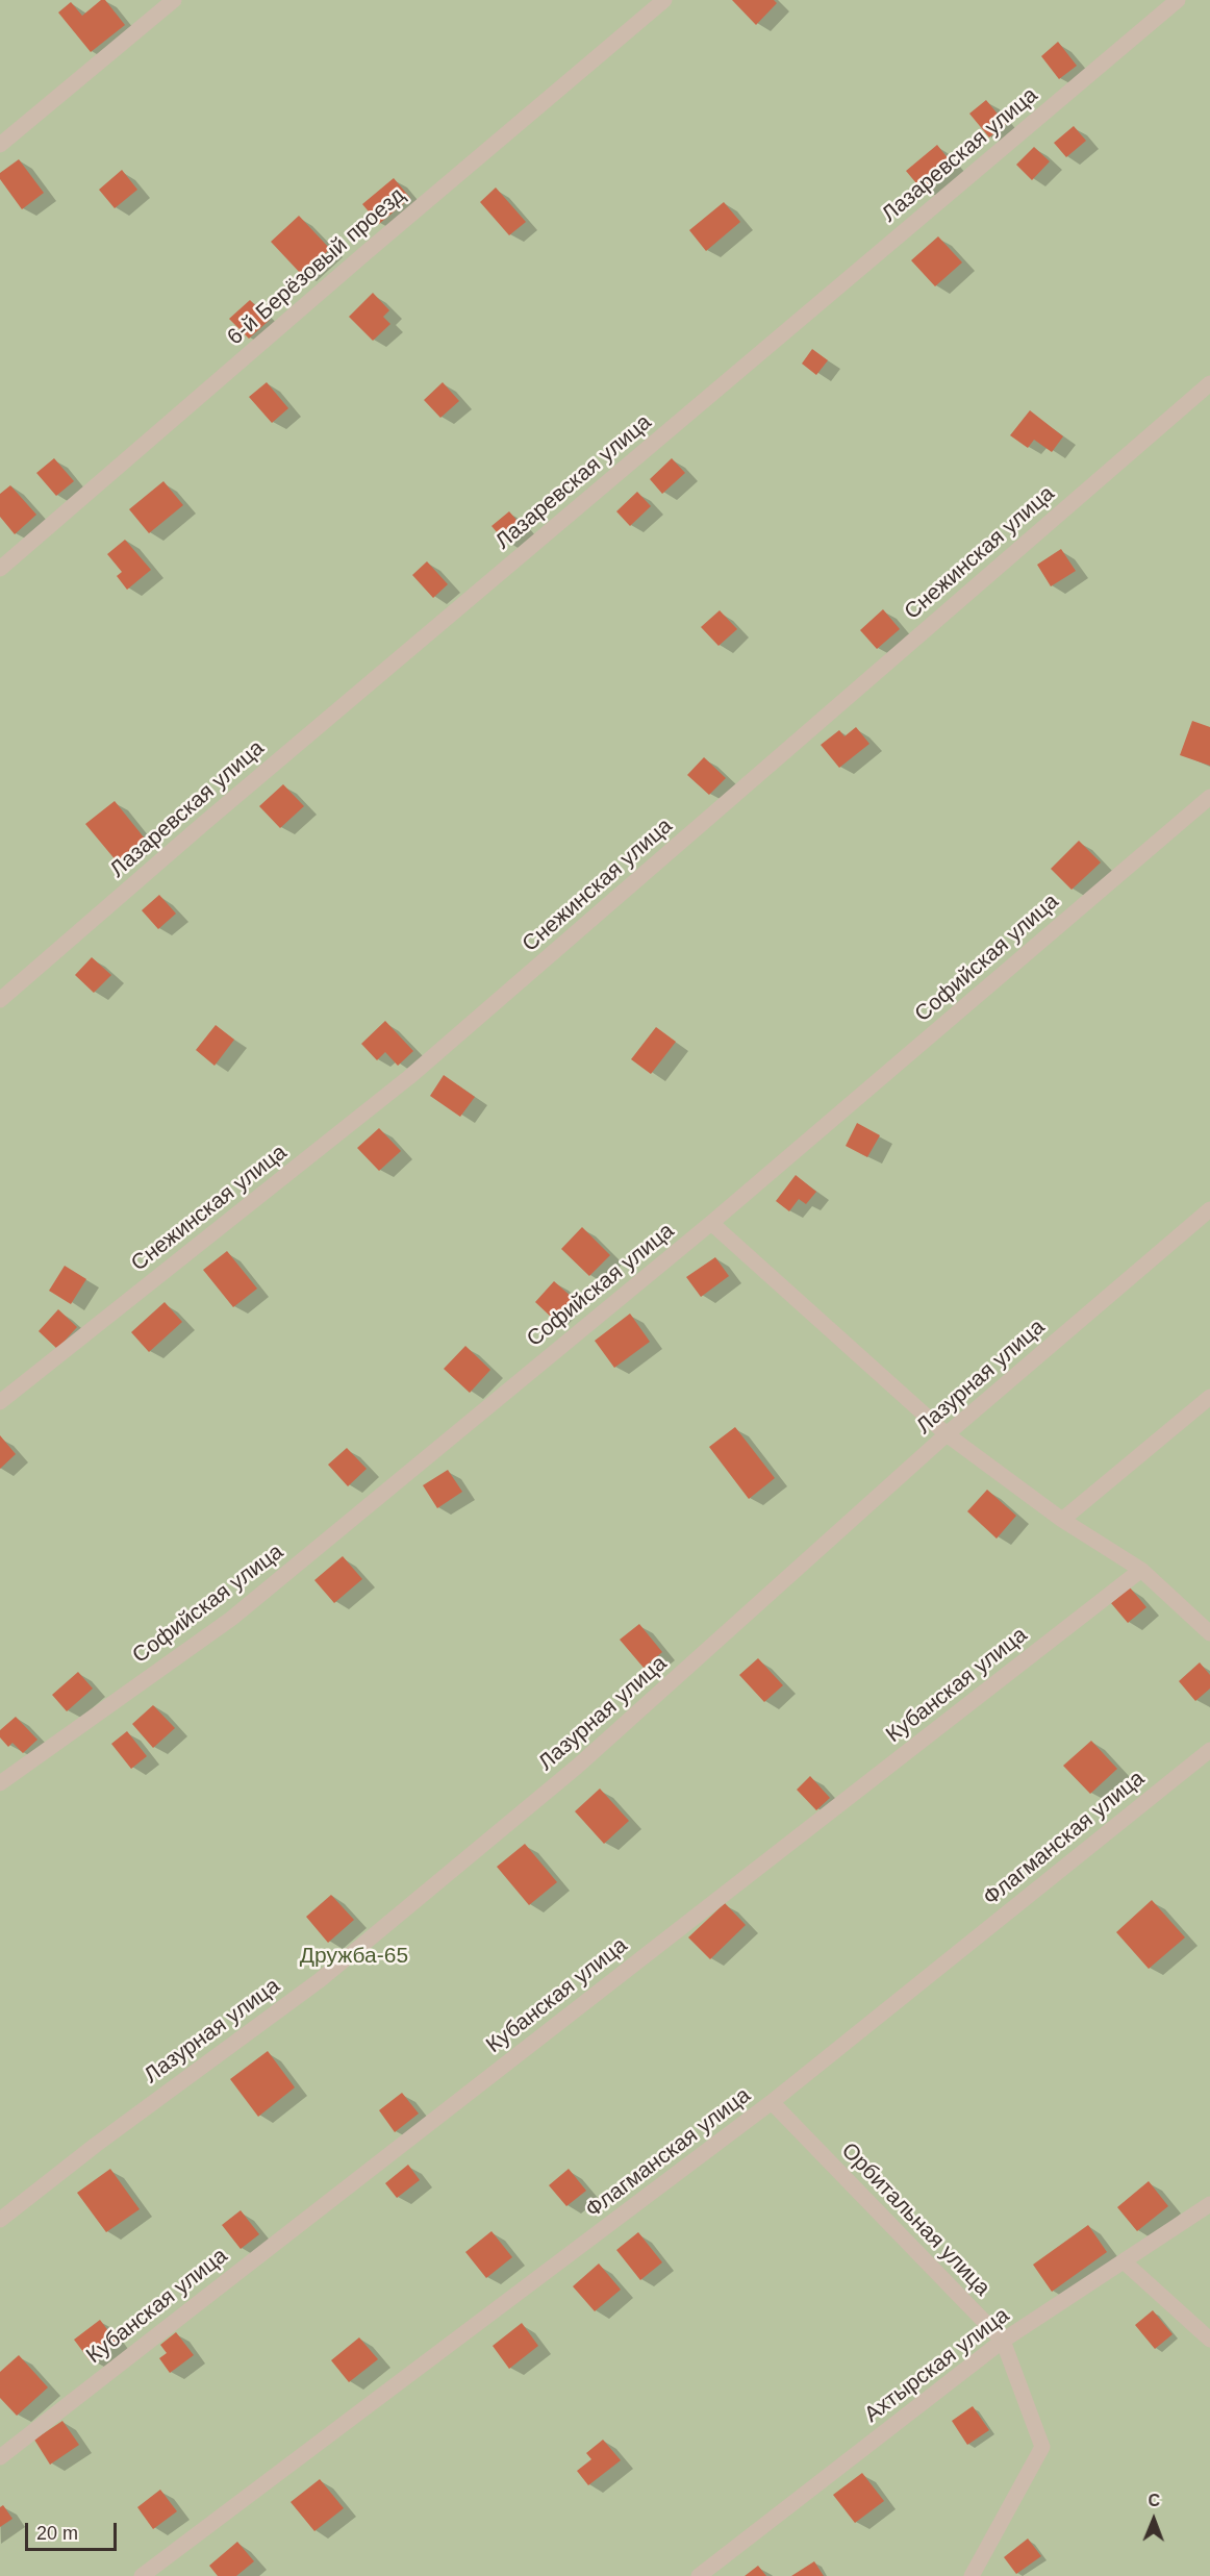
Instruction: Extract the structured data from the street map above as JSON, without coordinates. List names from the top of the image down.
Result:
{
  "streets": {
    "lane": [
      "Лазаревская улица",
      "6-й Берёзовый проезд",
      "Снежинская улица",
      "Софийская улица",
      "Лазурная улица",
      "Кубанская улица",
      "Флагманская улица",
      "Орбитальная улица",
      "Ахтырская улица"
    ]
  },
  "crossings": [
    ["Флагманская улица", "Орбитальная улица"],
    ["Орбитальная улица", "Ахтырская улица"]
  ],
  "parks": ["Дружба-65"],
  "scale_bar": "20 m",
  "north": "top"
}
